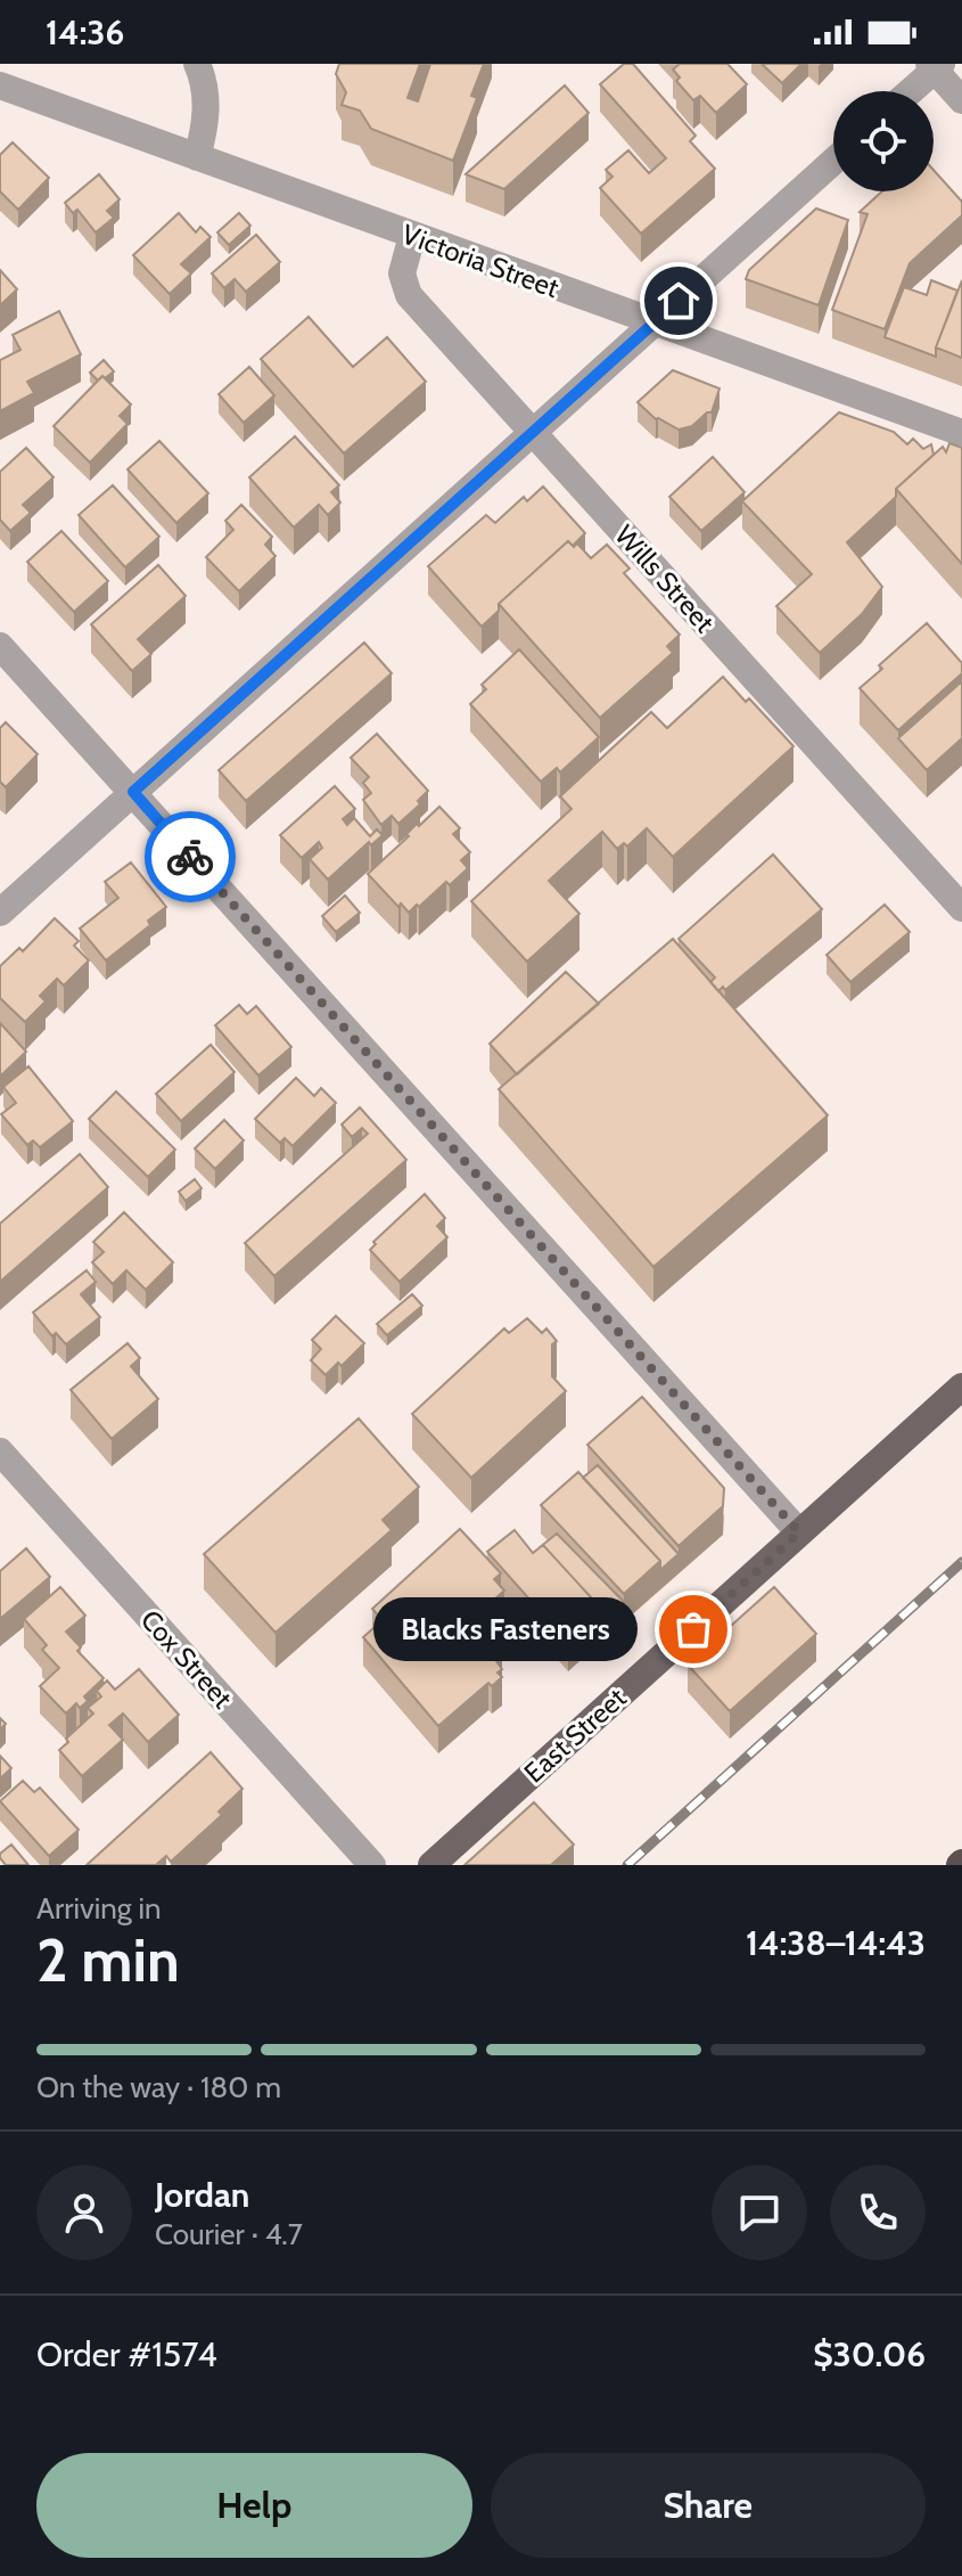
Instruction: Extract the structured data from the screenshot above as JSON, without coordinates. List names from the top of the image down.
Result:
{
  "streets": {
    "main road": ["East Street"],
    "street": ["Victoria Street", "Wills Street", "Cox Street"]
  },
  "crossings": [
    ["Victoria Street", "Wills Street"]
  ],
  "places": ["Blacks Fasteners"],
  "page": {
    "status": "14:36",
    "bubble": "Blacks Fasteners",
    "heading": ["2 min", "Arriving in", "14:38–14:43"],
    "panel": [
      "Jordan",
      "Courier · 4.7",
      "Order #1574",
      "$30.06"
    ],
    "bar": "On the way · 180 m",
    "buttons": ["Help", "Share"]
  }
}
